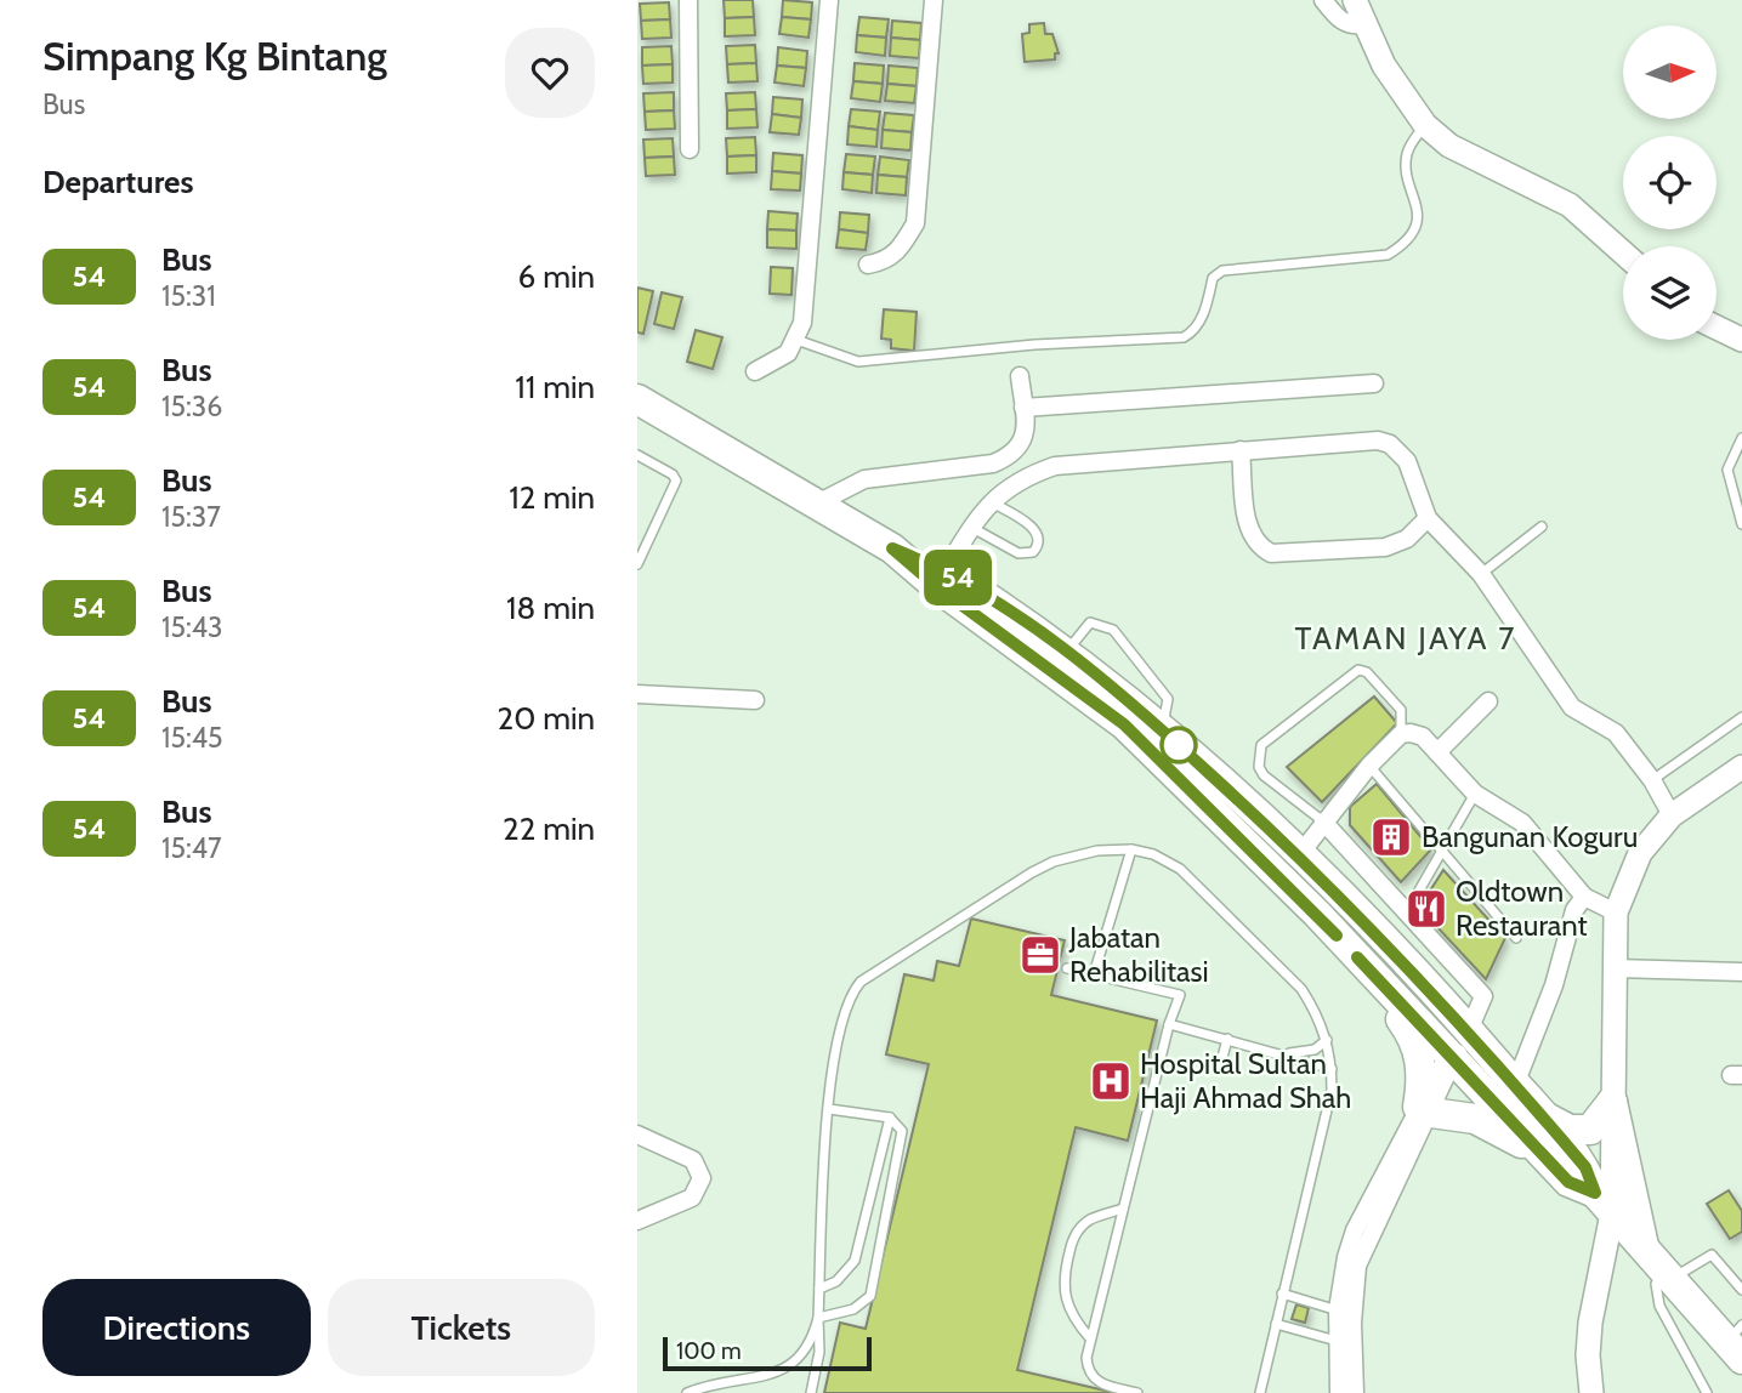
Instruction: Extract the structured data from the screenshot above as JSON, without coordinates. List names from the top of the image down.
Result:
{
  "districts": ["TAMAN JAYA 7"],
  "places": {
    "building": ["Bangunan Koguru"],
    "restaurant": ["Oldtown Restaurant"],
    "office": ["Jabatan Rehabilitasi"],
    "hospital": ["Hospital Sultan Haji Ahmad Shah"]
  },
  "lines": ["bus line 54"],
  "scale_bar": "100 m",
  "north": "right",
  "page": {
    "heading": [
      ["Simpang Kg Bintang", "Bus"],
      "Departures"
    ],
    "on_map": "54",
    "list": [
      {
        "mark": "54",
        "name": "Bus",
        "note": "15:31",
        "value": "6 min"
      },
      {
        "mark": "54",
        "name": "Bus",
        "note": "15:36",
        "value": "11 min"
      },
      {
        "mark": "54",
        "name": "Bus",
        "note": "15:37",
        "value": "12 min"
      },
      {
        "mark": "54",
        "name": "Bus",
        "note": "15:43",
        "value": "18 min"
      },
      {
        "mark": "54",
        "name": "Bus",
        "note": "15:45",
        "value": "20 min"
      },
      {
        "mark": "54",
        "name": "Bus",
        "note": "15:47",
        "value": "22 min"
      }
    ],
    "buttons": ["Directions", "Tickets"],
    "scale": "100 m"
  }
}
